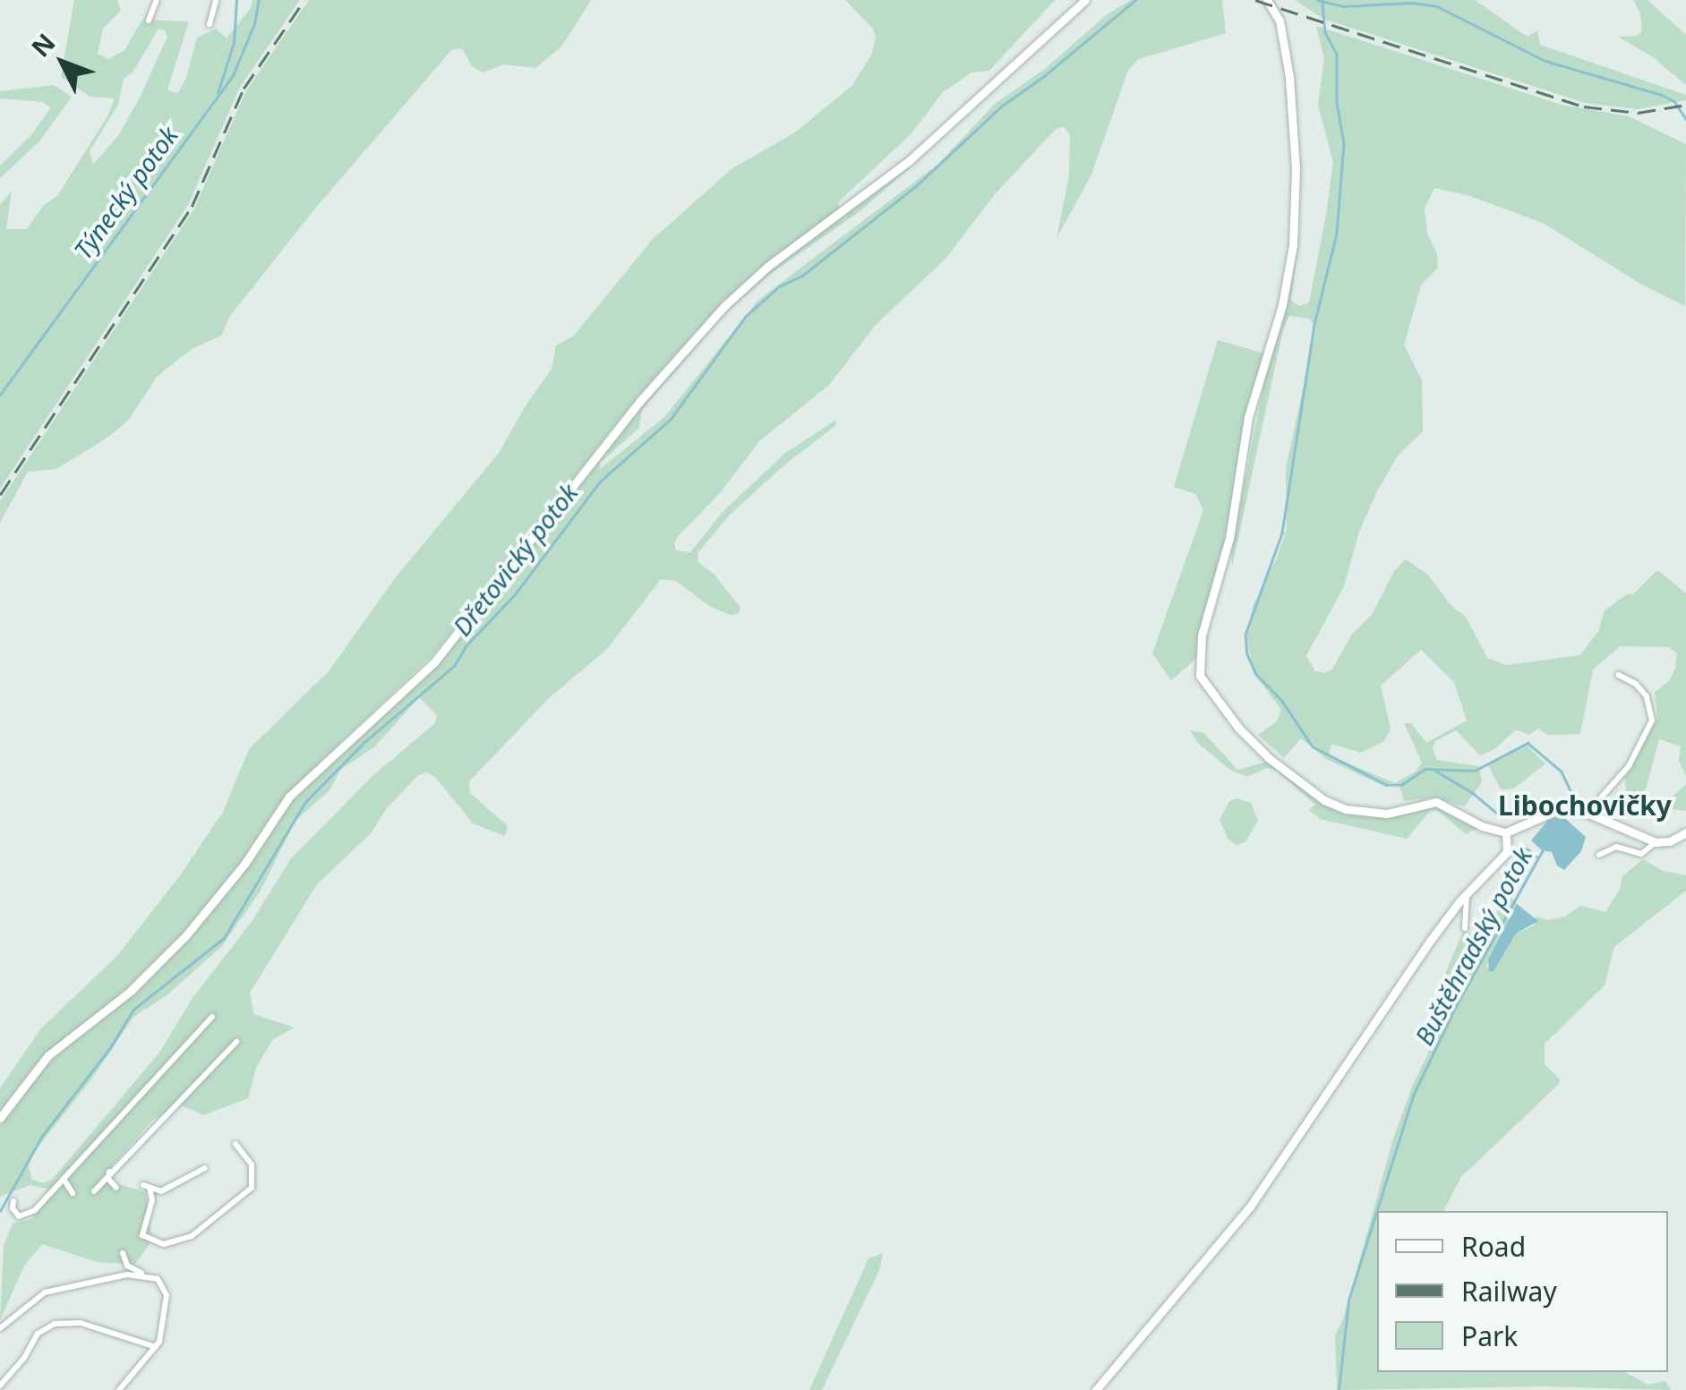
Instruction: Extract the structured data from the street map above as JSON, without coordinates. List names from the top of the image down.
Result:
{
  "districts": ["Libochovičky"],
  "water": ["Týnecký potok", "Dřetovický potok", "Buštěhradský potok"],
  "legend": ["Road", "Railway", "Park"],
  "north": "top left"
}
